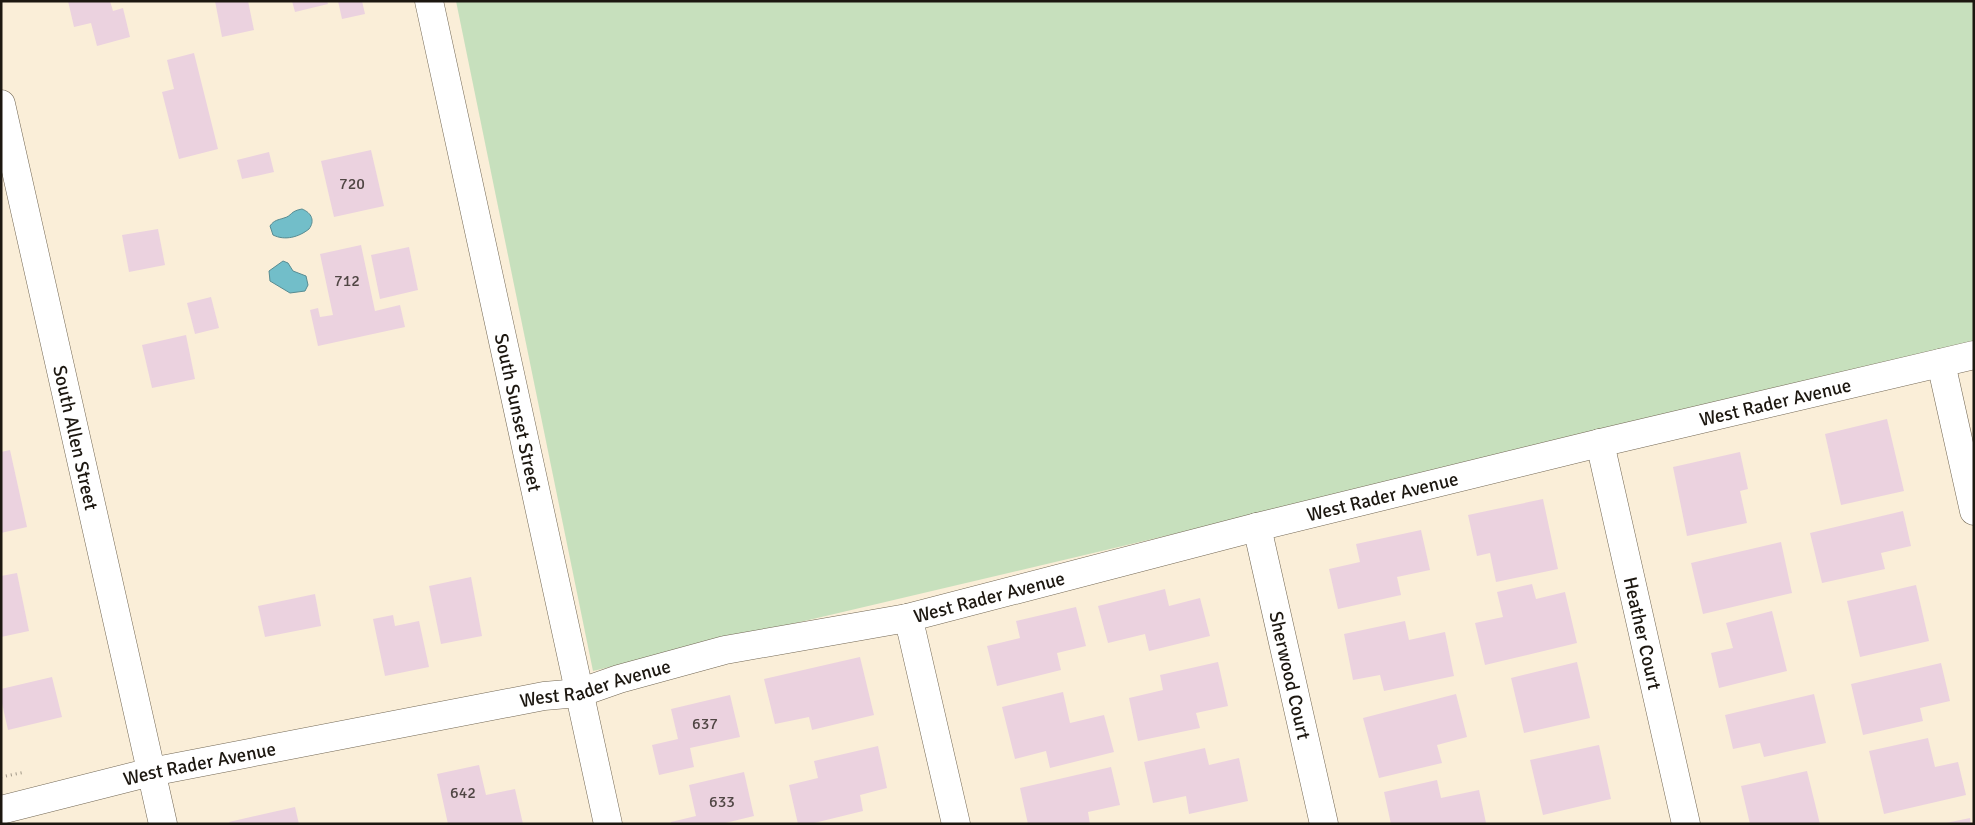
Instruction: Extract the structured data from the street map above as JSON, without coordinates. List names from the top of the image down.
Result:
{
  "streets": {
    "street": [
      "West Rader Avenue",
      "South Sunset Street",
      "South Allen Street",
      "Heather Court",
      "Sherwood Court"
    ]
  },
  "crossings": [
    ["West Rader Avenue", "South Sunset Street"],
    ["West Rader Avenue", "South Allen Street"],
    ["West Rader Avenue", "Heather Court"],
    ["West Rader Avenue", "Sherwood Court"]
  ],
  "house_numbers": [
    "720",
    "712",
    "637",
    "642",
    "633"
  ]
}
